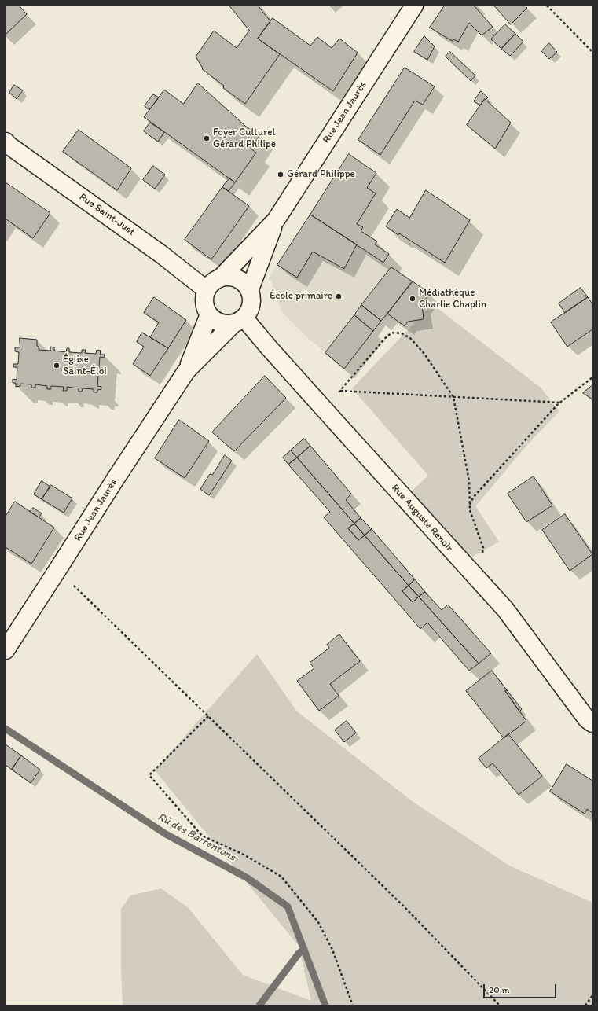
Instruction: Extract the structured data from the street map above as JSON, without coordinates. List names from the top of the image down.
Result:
{
  "streets": {
    "main road": ["Rue Jean Jaurès", "Rue Saint-Just", "Rue Auguste Renoir"]
  },
  "crossings": [
    ["Rue Saint-Just", "Rue Auguste Renoir"]
  ],
  "water": ["Rû des Barrentons"],
  "places": [
    "Foyer Culturel Gérard Philipe",
    "Gérard Philippe",
    "École primaire",
    "Médiathèque Charlie Chaplin",
    "Église Saint-Éloi"
  ],
  "scale_bar": "20 m"
}
